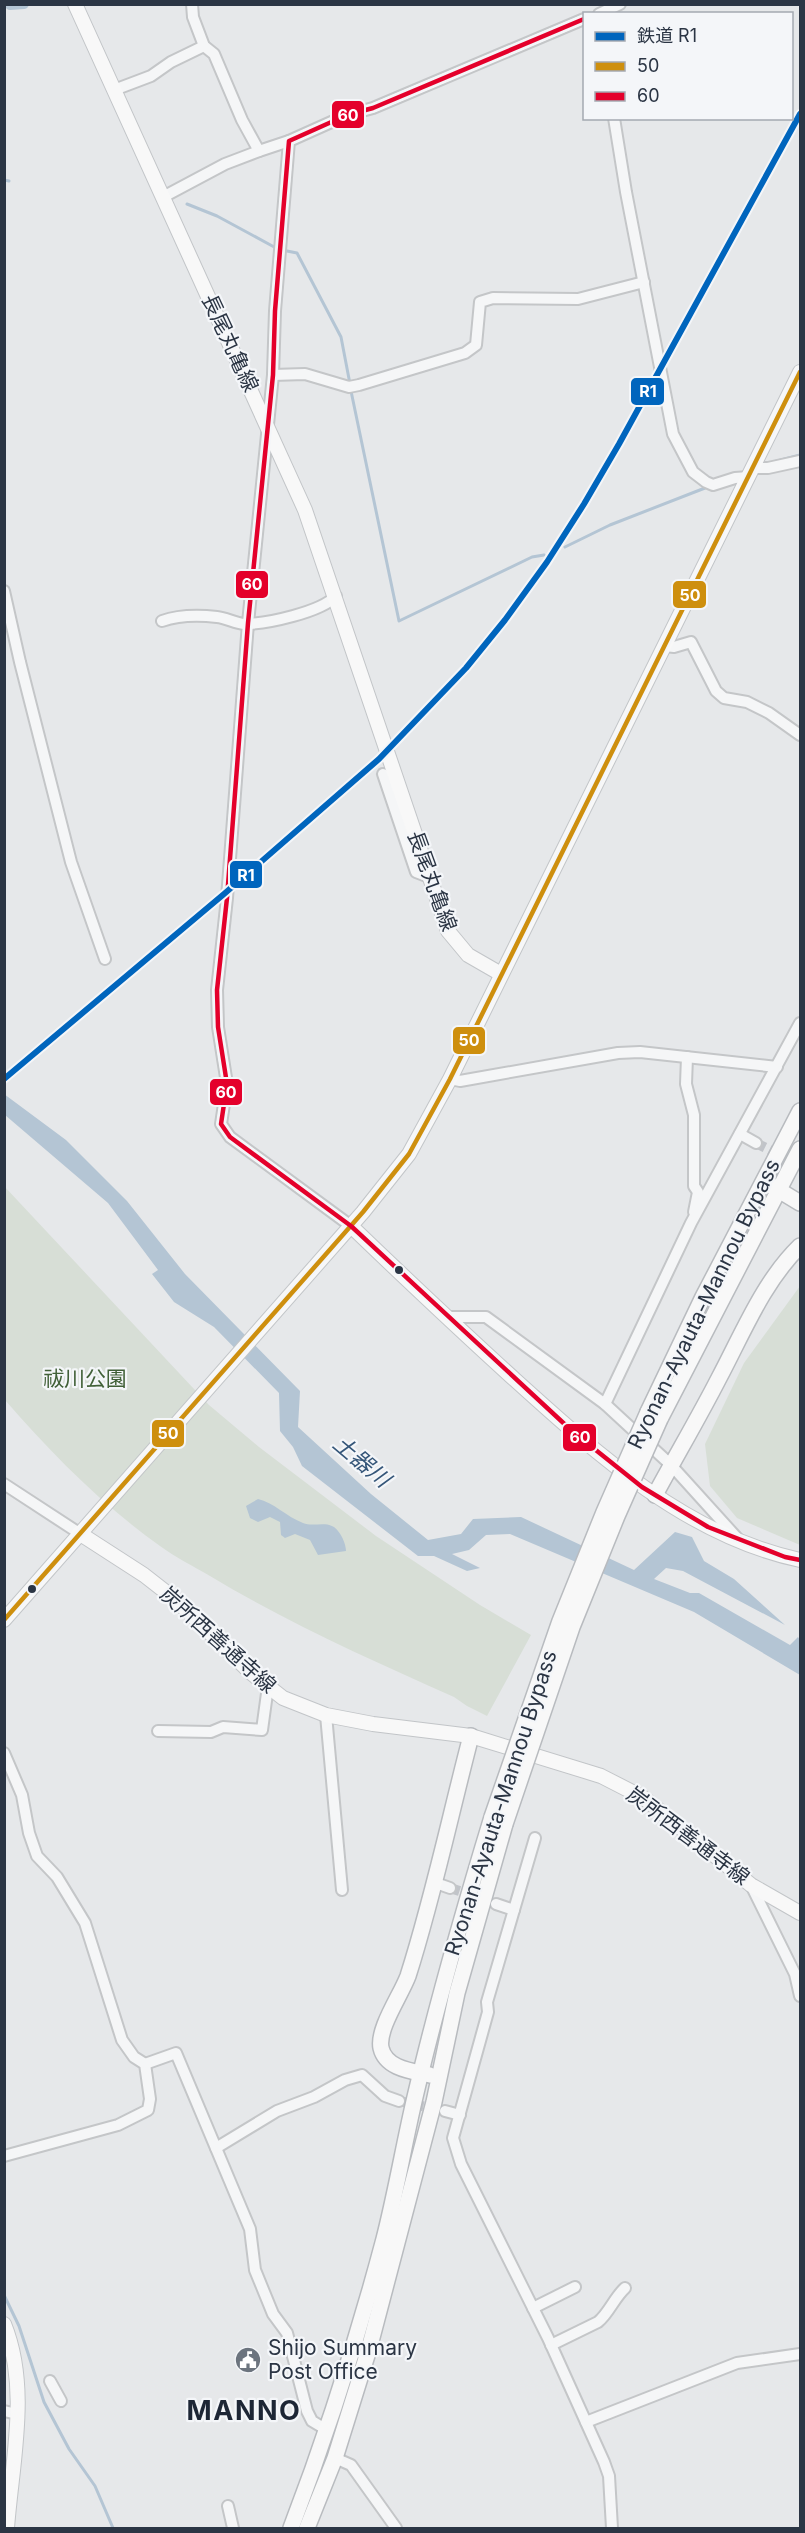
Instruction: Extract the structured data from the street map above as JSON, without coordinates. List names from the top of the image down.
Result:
{
  "streets": {
    "highway": ["Ryonan-Ayauta-Mannou Bypass"],
    "main road": ["長尾丸亀線", "炭所西善通寺線"]
  },
  "districts": ["MANNO"],
  "water": ["土器川"],
  "parks": ["祓川公園"],
  "places": {
    "public building": ["Shijo Summary Post Office"]
  },
  "lines": ["transit line 60", "rail line R1", "transit line 50"],
  "legend": ["鉄道 R1", "50", "60"]
}
